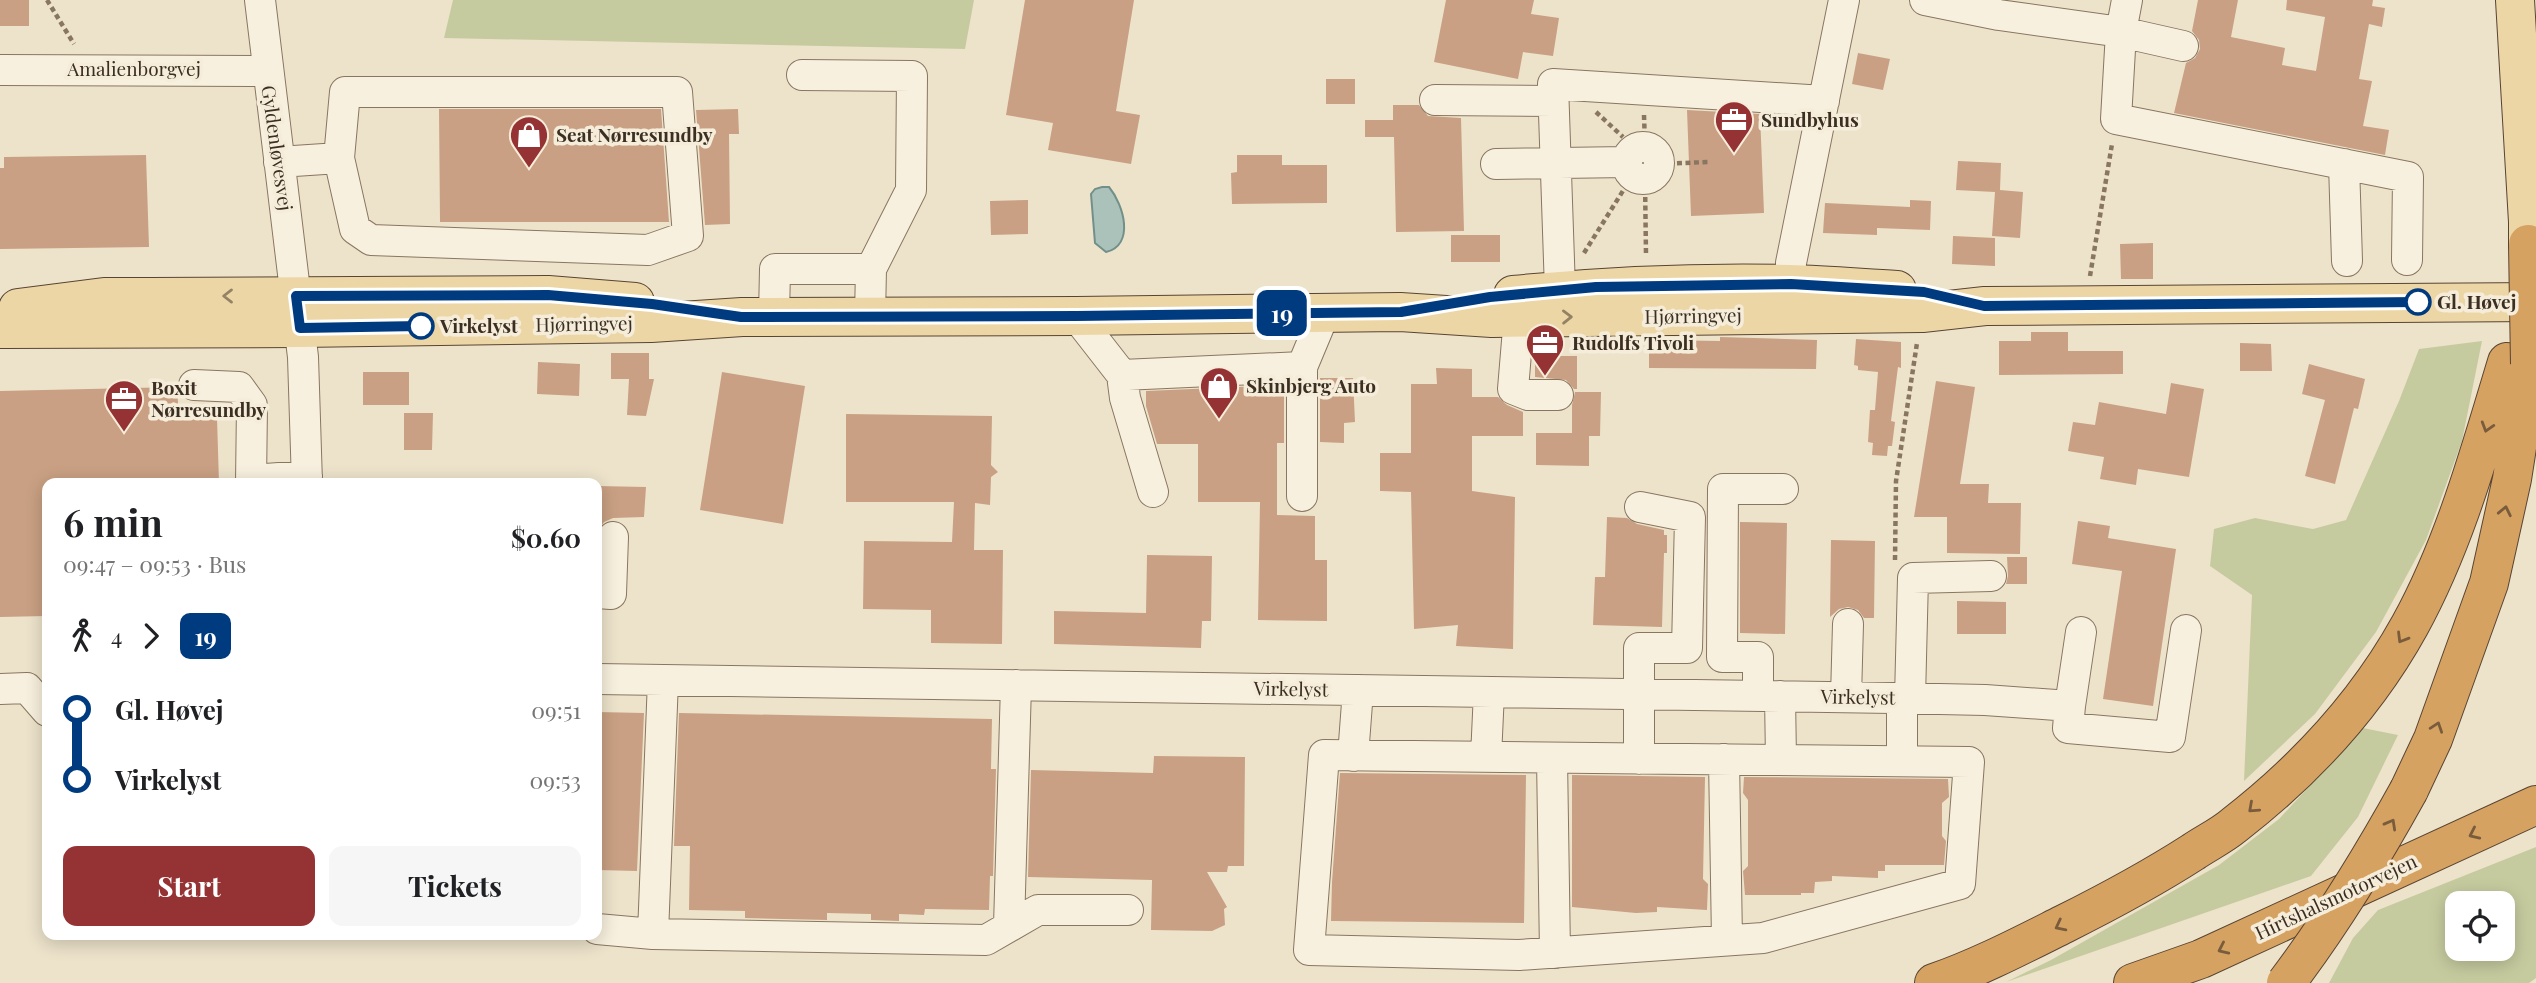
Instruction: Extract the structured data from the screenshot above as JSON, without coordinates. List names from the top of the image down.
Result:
{
  "streets": {
    "highway": ["Hirtshalsmotorvejen"],
    "main road": ["Hjørringvej"],
    "street": ["Amalienborgvej", "Gyldenløvesvej", "Virkelyst"]
  },
  "crossings": [
    ["Amalienborgvej", "Gyldenløvesvej"],
    ["Gyldenløvesvej", "Hjørringvej"]
  ],
  "one_way": ["Hirtshalsmotorvejen"],
  "places": {
    "office": ["Sundbyhus", "Rudolfs Tivoli", "Boxit Nørresundby"],
    "shop": ["Seat Nørresundby", "Skinbjerg Auto"],
    "other": ["Gl. Høvej", "Virkelyst"]
  },
  "lines": ["bus line 19"],
  "page": {
    "on_map": "19",
    "heading": ["6 min", "09:47 – 09:53 · Bus", "$0.60"],
    "legs": ["4", "19"],
    "list": [
      {
        "name": "Gl. Høvej",
        "value": "09:51"
      },
      {
        "name": "Virkelyst",
        "value": "09:53"
      }
    ],
    "buttons": ["Start", "Tickets"]
  }
}
